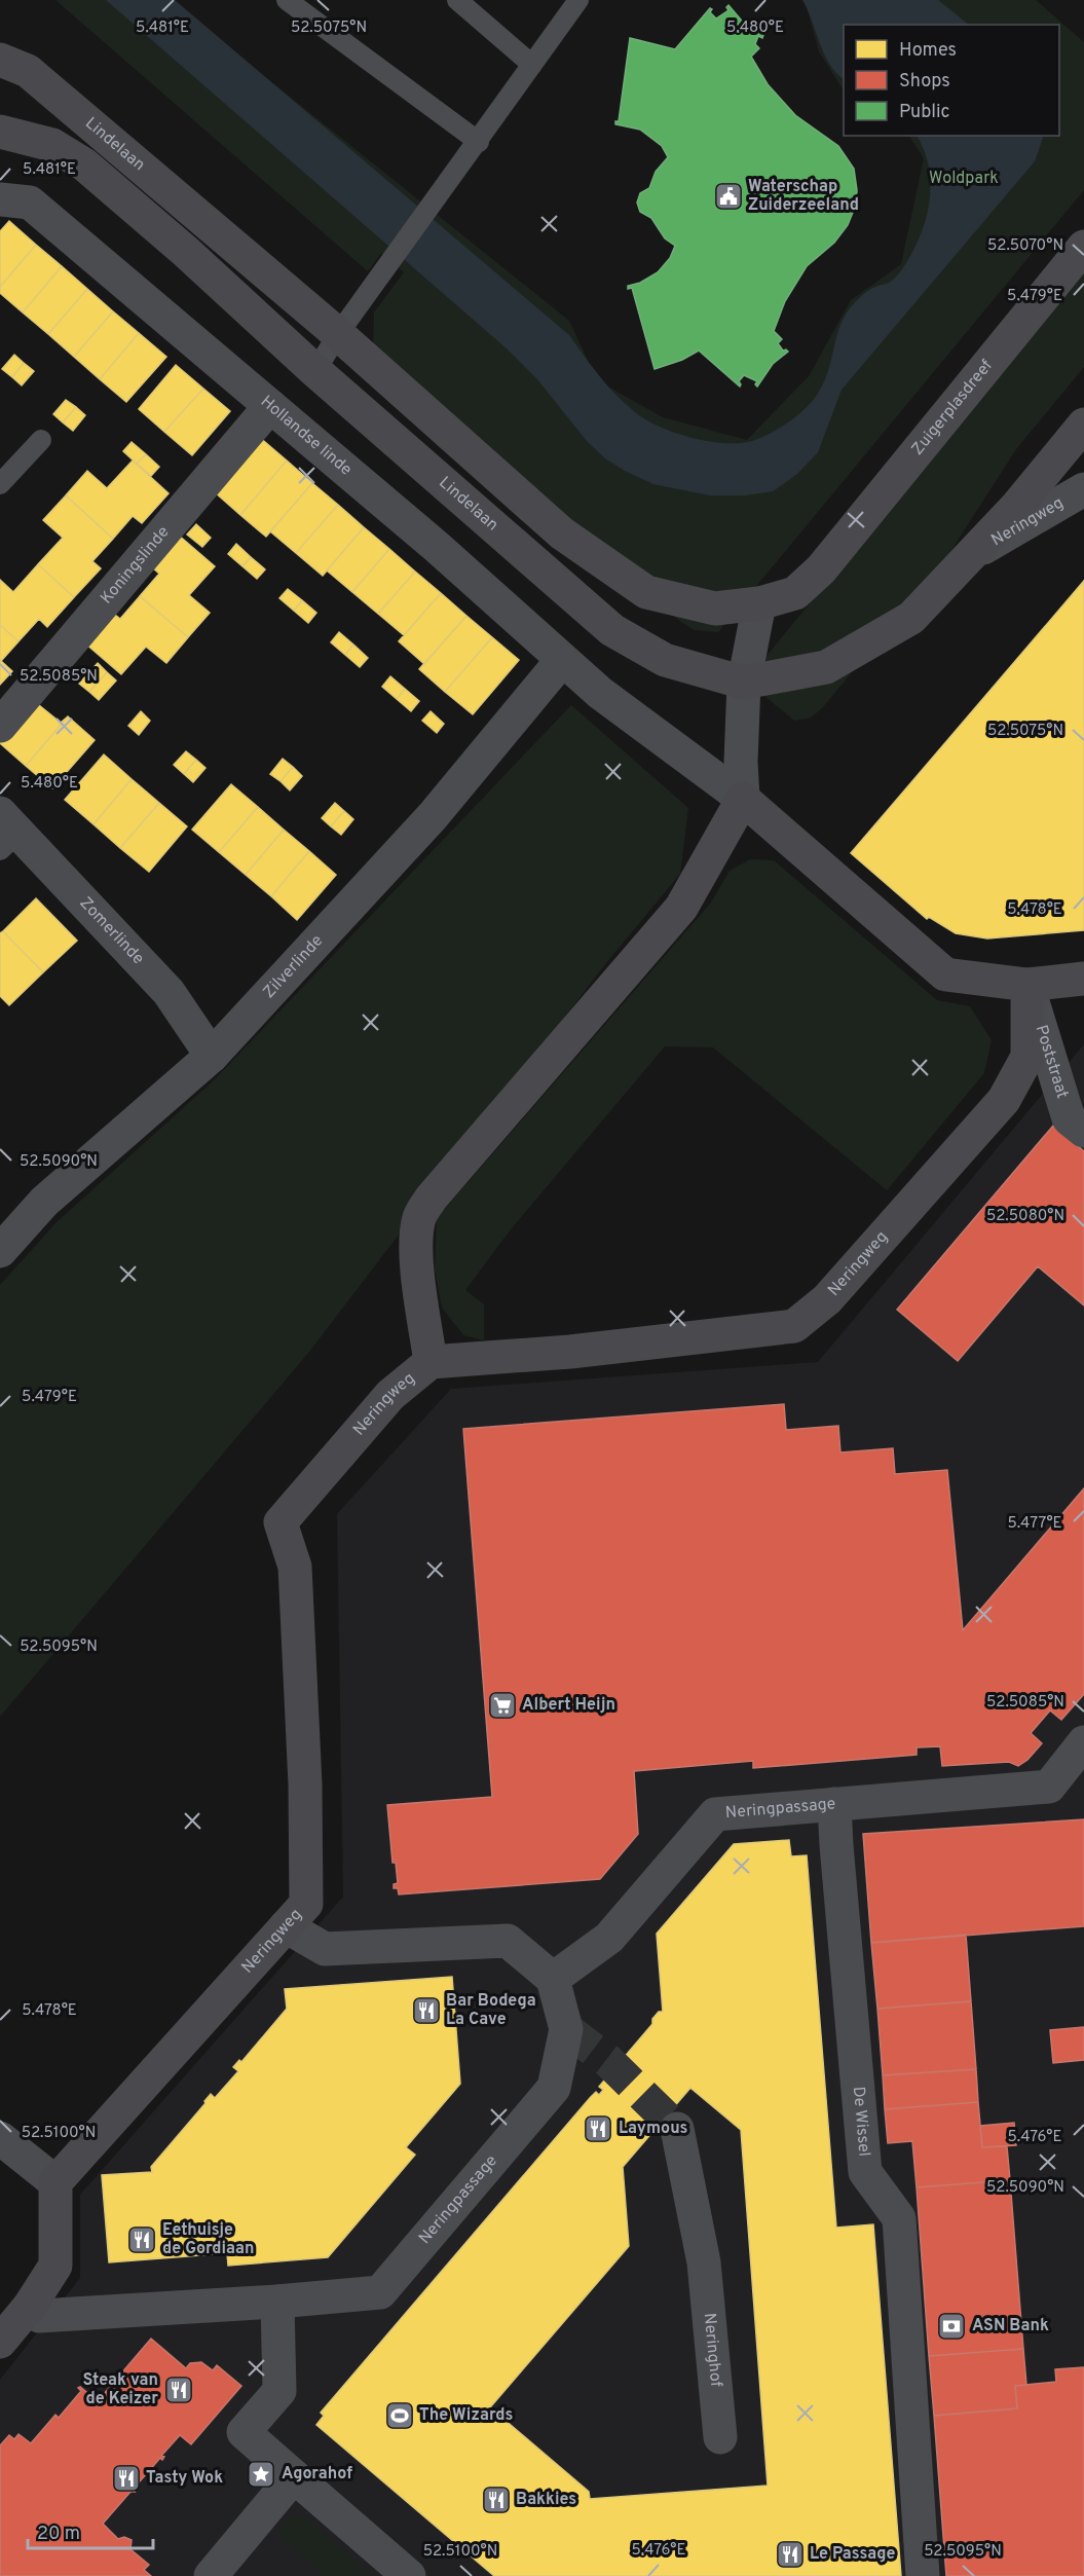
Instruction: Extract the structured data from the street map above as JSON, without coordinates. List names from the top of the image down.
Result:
{
  "streets": {
    "street": [
      "Lindelaan",
      "Zuigerplasdreef",
      "Hollandse linde",
      "Neringweg",
      "Koningslinde",
      "Zomerlinde",
      "Zilverlinde",
      "Poststraat",
      "Neringpassage",
      "De Wissel",
      "Neringhof"
    ]
  },
  "crossings": [
    ["Lindelaan", "Zuigerplasdreef"],
    ["Lindelaan", "Neringweg"],
    ["Hollandse linde", "Koningslinde"],
    ["Hollandse linde", "Zilverlinde"],
    ["Neringweg", "Poststraat"],
    ["Zomerlinde", "Zilverlinde"],
    ["Neringpassage", "De Wissel"]
  ],
  "parks": ["Woldpark"],
  "places": {
    "public building": ["Waterschap Zuiderzeeland"],
    "supermarket": ["Albert Heijn"],
    "restaurant": [
      "Bar Bodega La Cave",
      "Laymous",
      "Eethuisje de Gordiaan",
      "Steak van de Keizer",
      "Tasty Wok",
      "Bakkies",
      "Le Passage"
    ],
    "bank": ["ASN Bank"],
    "sports": ["The Wizards"],
    "place": ["Agorahof"]
  },
  "legend": ["Homes", "Shops", "Public"],
  "scale_bar": "20 m",
  "coordinates": [
    "52.5075°N",
    "5.481°E",
    "5.480°E",
    "52.5070°N",
    "5.479°E",
    "52.5085°N",
    "5.478°E",
    "52.5090°N",
    "52.5080°N",
    "5.477°E",
    "52.5095°N",
    "52.5100°N",
    "5.476°E"
  ]
}
